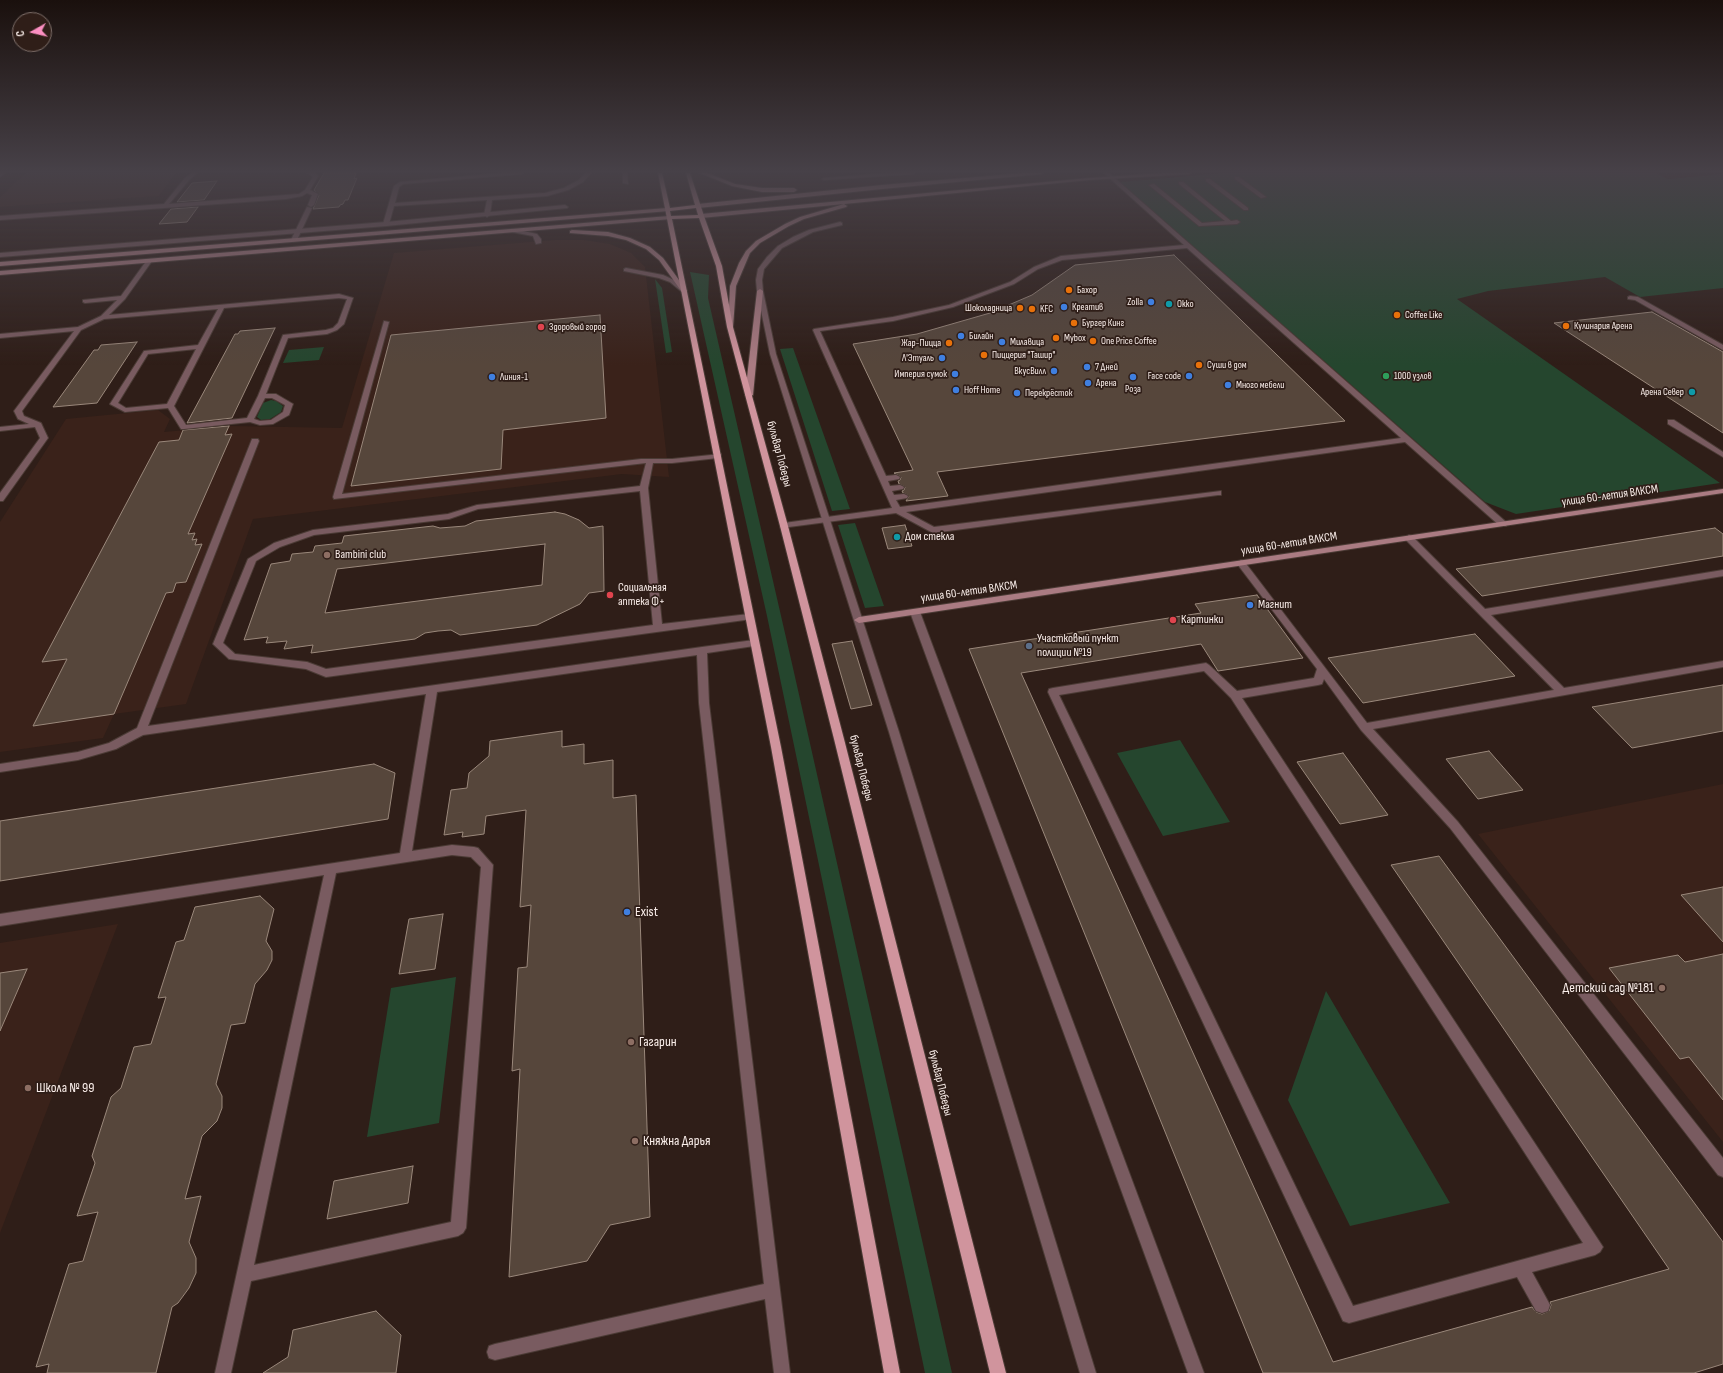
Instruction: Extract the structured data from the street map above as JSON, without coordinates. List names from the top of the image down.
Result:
{
  "streets": {
    "main road": ["бульвар Победы"],
    "street": ["улица 60-летия ВЛКСМ"]
  },
  "places": [
    "Бахор",
    "Zolla",
    "Okko",
    "Креатив",
    "Шоколадница",
    "KFC",
    "Coffee Like",
    "Бургер Кинг",
    "Кулинария Арена",
    "Здоровый город",
    "Билайн",
    "Mybox",
    "One Price Coffee",
    "Милавица",
    "Жар-Пицца",
    "Пиццерия \"Ташир\"",
    "Л'Этуаль",
    "Суши в дом",
    "7 Дней",
    "ВкусВилл",
    "Империя сумок",
    "Face code",
    "1000 узлов",
    "Линия-1",
    "Роза",
    "Арена",
    "Много мебели",
    "Hoff Home",
    "Арена Север",
    "Перекрёсток",
    "Дом стекла",
    "Bambini club",
    "Социальная аптека Ф+",
    "Магнит",
    "Картинки",
    "Участковый пункт полиции №19",
    "Exist",
    "Детский сад №181",
    "Гагарин",
    "Школа № 99",
    "Княжна Дарья"
  ],
  "north": "left"
}
